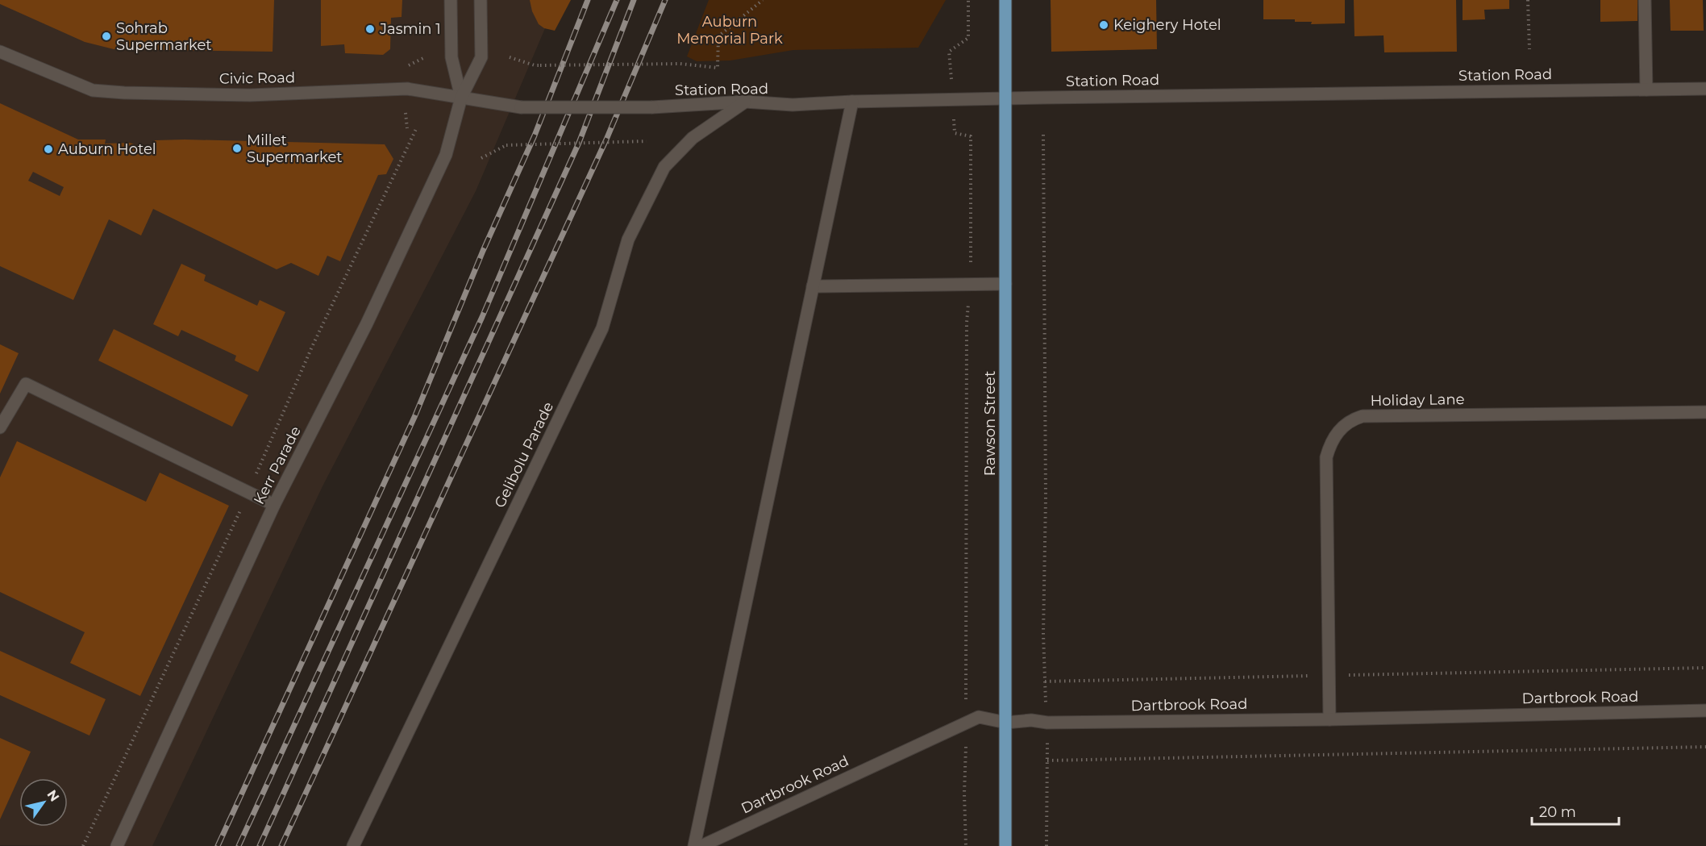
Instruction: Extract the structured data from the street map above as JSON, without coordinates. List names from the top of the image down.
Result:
{
  "streets": {
    "main road": ["Rawson Street"],
    "street": [
      "Station Road",
      "Civic Road",
      "Holiday Lane",
      "Gelibolu Parade",
      "Kerr Parade",
      "Dartbrook Road"
    ]
  },
  "crossings": [
    ["Station Road", "Civic Road"],
    ["Station Road", "Rawson Street"],
    ["Station Road", "Gelibolu Parade"],
    ["Civic Road", "Kerr Parade"],
    ["Holiday Lane", "Dartbrook Road"],
    ["Rawson Street", "Dartbrook Road"]
  ],
  "parks": ["Auburn Memorial Park"],
  "places": [
    "Keighery Hotel",
    "Jasmin 1",
    "Sohrab Supermarket",
    "Millet Supermarket",
    "Auburn Hotel"
  ],
  "scale_bar": "20 m",
  "north": "top right"
}
